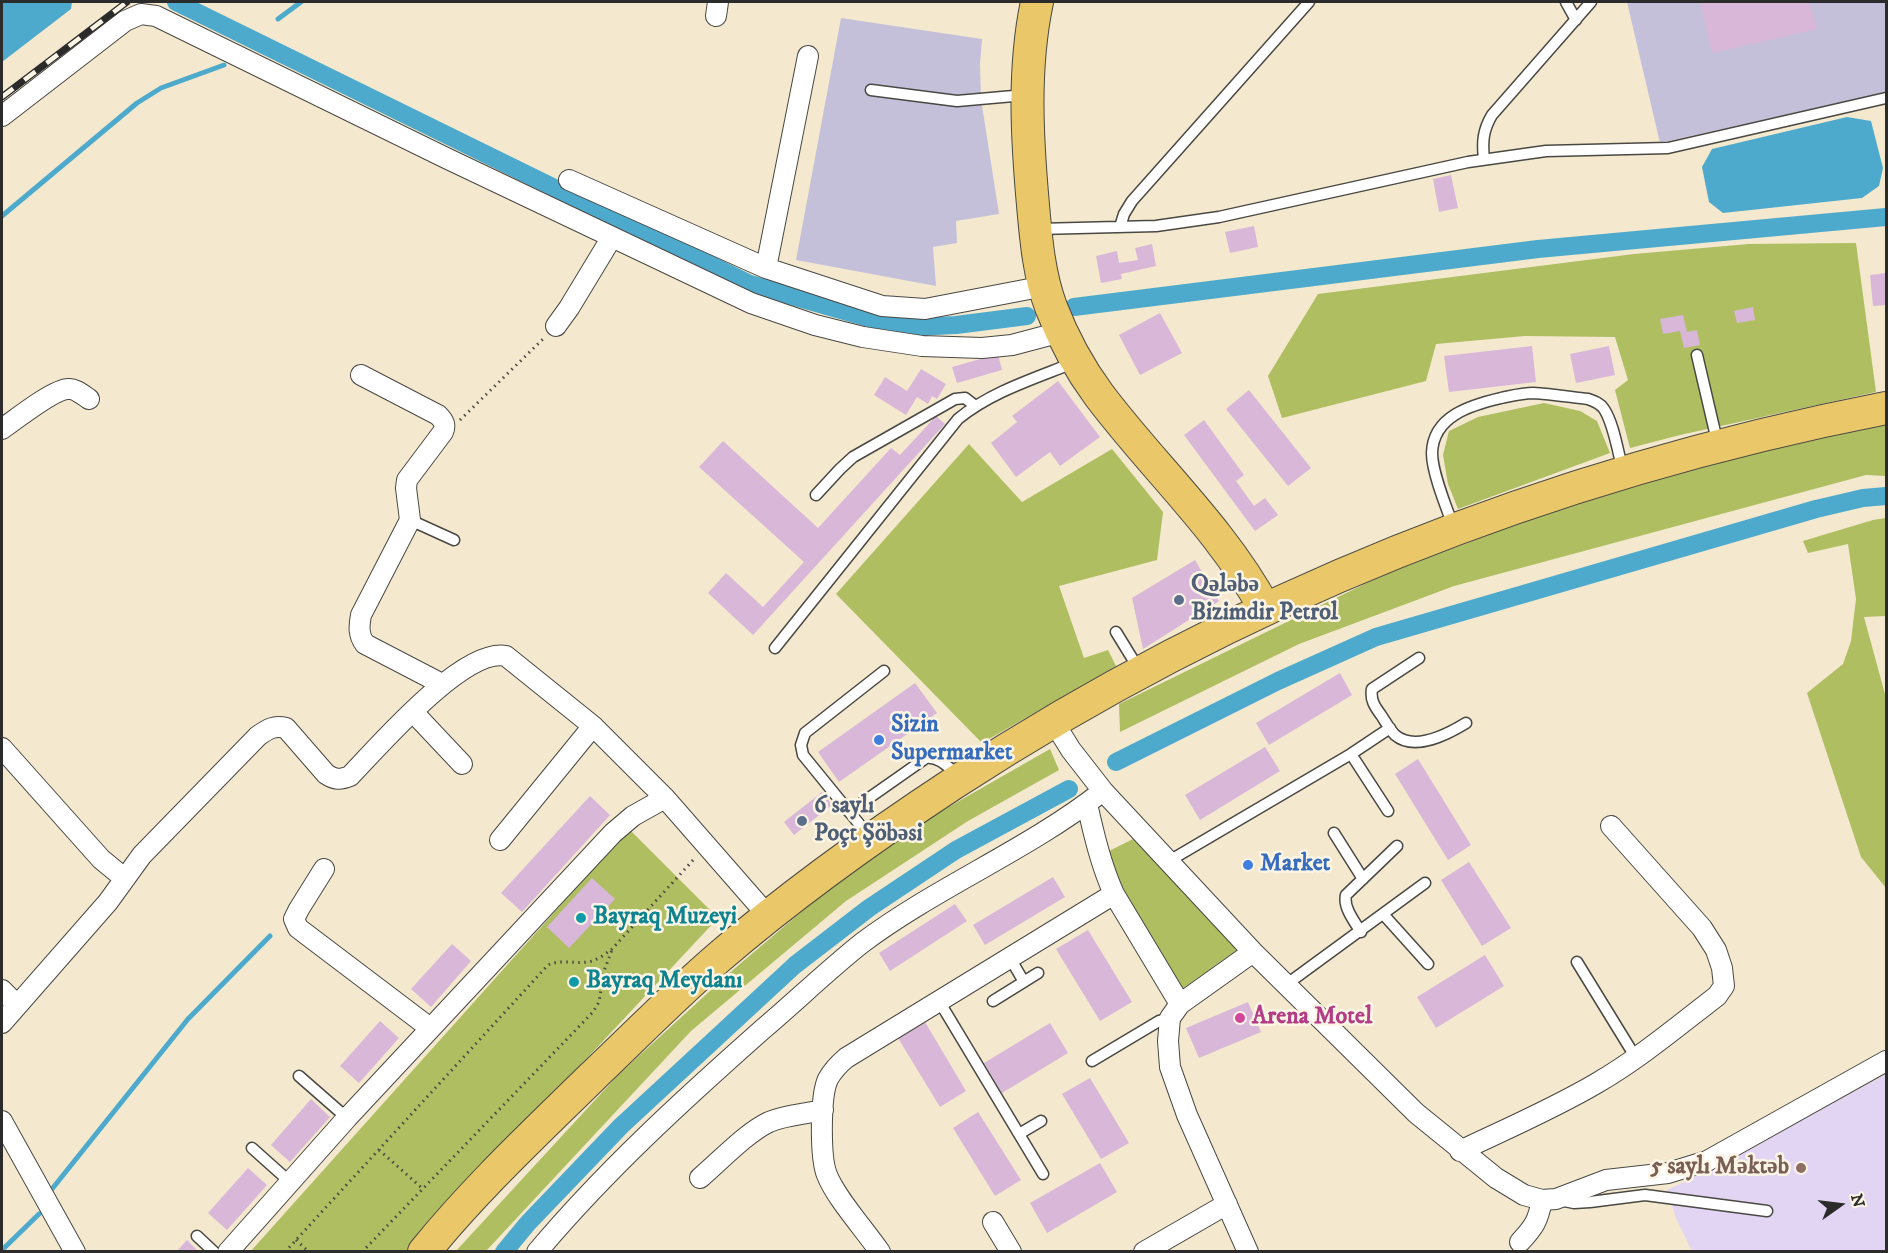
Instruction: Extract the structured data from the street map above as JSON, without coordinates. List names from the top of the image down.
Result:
{
  "places": [
    "Qələbə Bizimdir Petrol",
    "Sizin Supermarket",
    "6 saylı Poçt Şöbəsi",
    "Market",
    "Bayraq Muzeyi",
    "Bayraq Meydanı",
    "Arena Motel",
    "5 saylı Məktəb"
  ],
  "north": "right"
}
